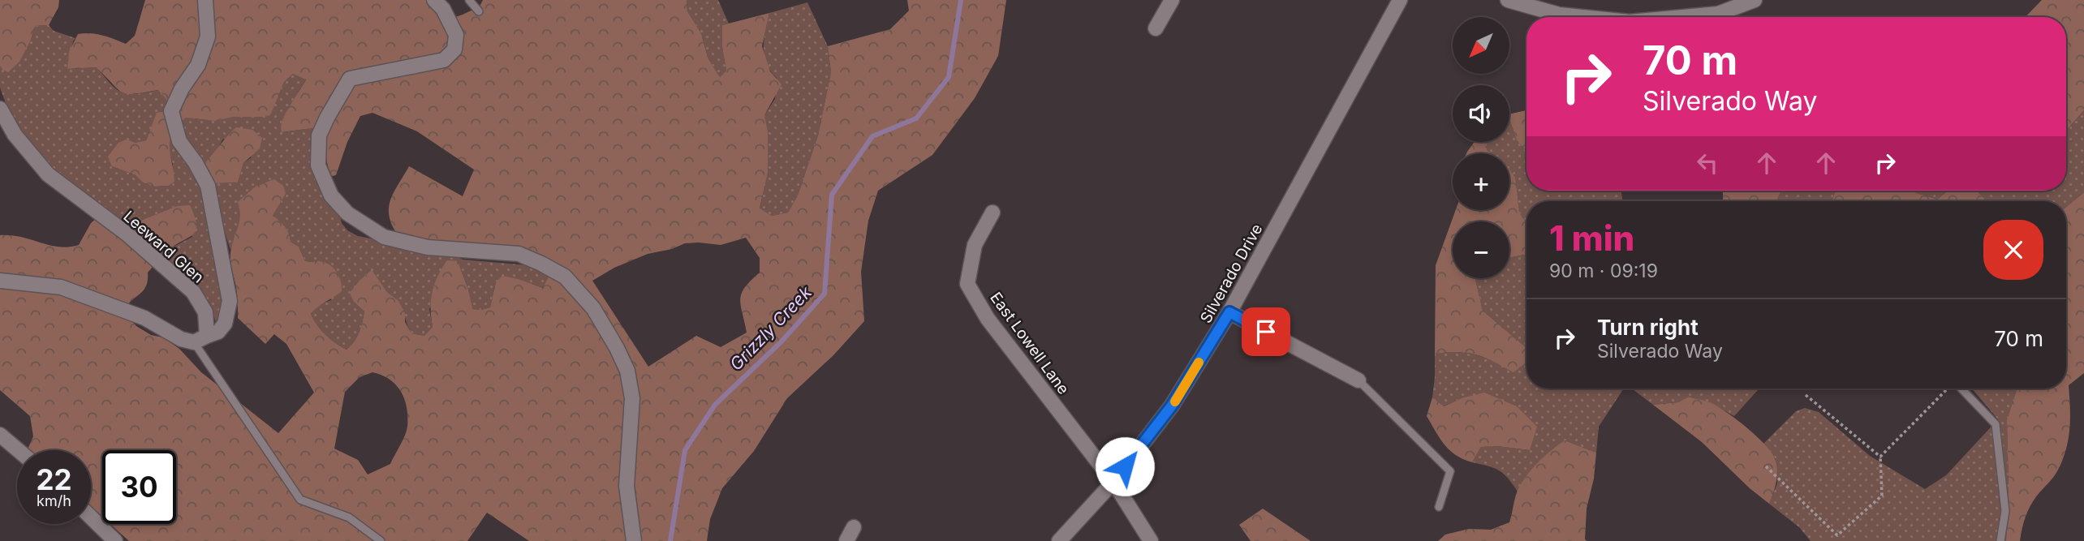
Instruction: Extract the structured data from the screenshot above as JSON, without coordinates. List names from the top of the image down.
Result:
{
  "streets": {
    "street": ["Leeward Glen", "Silverado Drive", "East Lowell Lane"]
  },
  "crossings": [
    ["Silverado Drive", "East Lowell Lane"]
  ],
  "water": ["Grizzly Creek"],
  "north": "bottom left",
  "page": {
    "map_buttons": ["+", "−"],
    "turn": ["70 m", "Silverado Way"],
    "heading": ["1 min", "90 m · 09:19"],
    "list": [
      {
        "name": "Turn right",
        "note": "Silverado Way",
        "value": "70 m"
      }
    ],
    "speed": "22 km/h",
    "limit": "30"
  }
}
